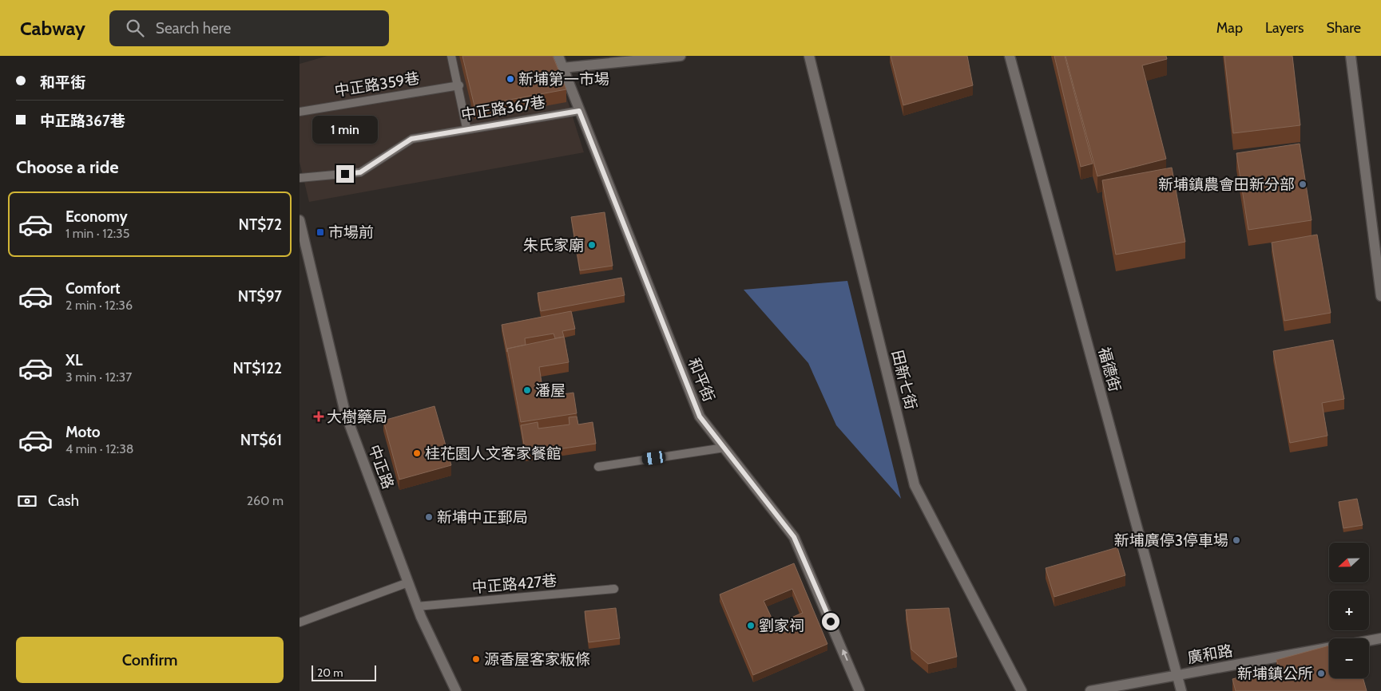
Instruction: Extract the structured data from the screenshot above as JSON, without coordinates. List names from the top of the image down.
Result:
{
  "streets": {
    "street": [
      "福德街",
      "和平街",
      "田新七街",
      "中正路",
      "廣和路"
    ],
    "lane": ["中正路359巷", "中正路367巷", "中正路427巷"]
  },
  "crossings": [
    ["中正路367巷", "和平街"],
    ["福德街", "廣和路"],
    ["中正路", "中正路427巷"]
  ],
  "one_way": ["和平街"],
  "places": {
    "other": [
      "新埔第一市場",
      "新埔鎮農會田新分部",
      "朱氏家廟",
      "潘屋",
      "桂花園人文客家餐館",
      "新埔中正郵局",
      "新埔廣停3停車場",
      "劉家祠",
      "源香屋客家粄條",
      "新埔鎮公所"
    ],
    "transit": ["市場前"],
    "health": ["大樹藥局"]
  },
  "scale_bar": "20 m",
  "north": "left",
  "page": {
    "header": "Cabway",
    "search": "Search here",
    "nav": ["Map", "Layers", "Share"],
    "banner": ["和平街", "中正路367巷"],
    "bubble": "1 min",
    "heading": "Choose a ride",
    "list": [
      {
        "name": "Economy",
        "note": "1 min · 12:35",
        "value": "NT$72"
      },
      {
        "name": "Comfort",
        "note": "2 min · 12:36",
        "value": "NT$97"
      },
      {
        "name": "XL",
        "note": "3 min · 12:37",
        "value": "NT$122"
      },
      {
        "name": "Moto",
        "note": "4 min · 12:38",
        "value": "NT$61"
      }
    ],
    "pay": ["Cash", "260 m"],
    "map_buttons": ["+", "−"],
    "buttons": "Confirm",
    "scale": "20 m"
  }
}
